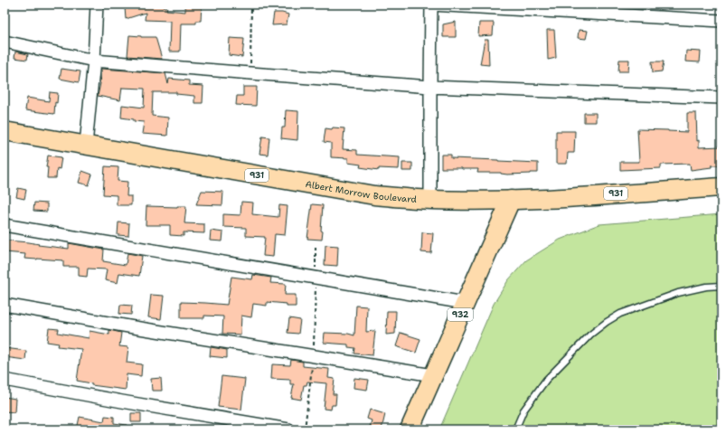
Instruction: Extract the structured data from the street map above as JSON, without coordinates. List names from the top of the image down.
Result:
{
  "streets": {
    "main road": ["931", "Albert Morrow Boulevard", "932"]
  },
  "crossings": [
    ["Albert Morrow Boulevard", "932"]
  ]
}
